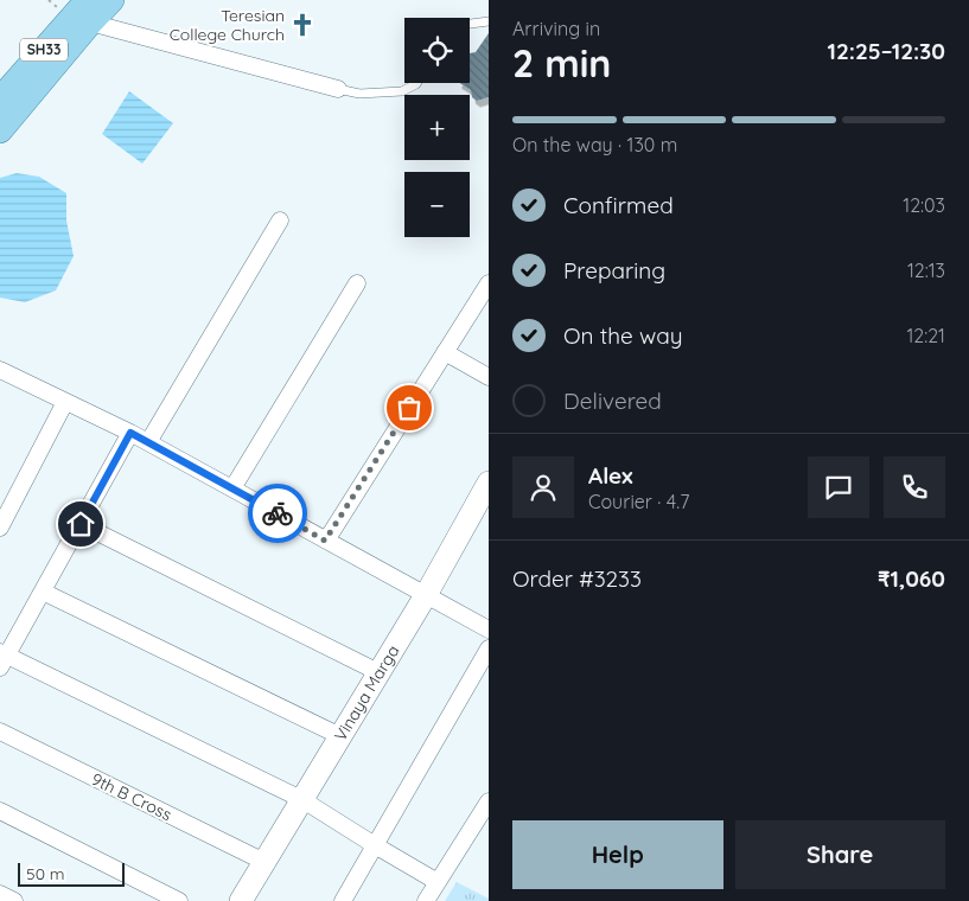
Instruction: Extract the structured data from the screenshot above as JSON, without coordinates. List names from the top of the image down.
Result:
{
  "streets": {
    "main road": ["SH33"],
    "street": ["Vinaya Marga", "9th B Cross"]
  },
  "crossings": [
    ["Vinaya Marga", "9th B Cross"]
  ],
  "places": {
    "church": ["Teresian College Church"]
  },
  "scale_bar": "50 m",
  "page": {
    "heading": ["2 min", "Arriving in", "12:25–12:30"],
    "panel": [
      "Alex",
      "Courier · 4.7",
      "Order #3233",
      "₹1,060"
    ],
    "map_buttons": ["+", "−"],
    "bar": "On the way · 130 m",
    "list": [
      ["Confirmed", "12:03"],
      ["Preparing", "12:13"],
      ["On the way", "12:21"],
      "Delivered"
    ],
    "buttons": ["Help", "Share"],
    "scale": "50 m"
  }
}
